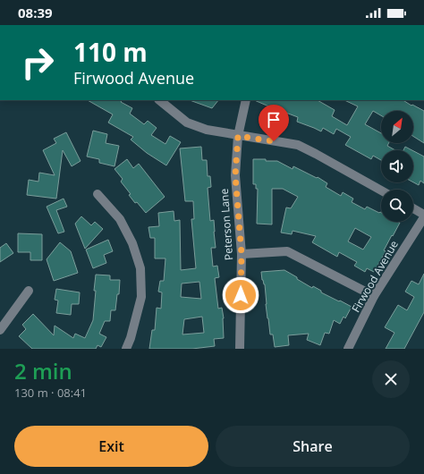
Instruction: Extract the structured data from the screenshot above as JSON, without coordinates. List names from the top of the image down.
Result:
{
  "streets": {
    "street": ["Peterson Lane", "Firwood Avenue"]
  },
  "north": "top right",
  "page": {
    "status": "08:39",
    "turn": ["110 m", "Firwood Avenue"],
    "heading": ["2 min", "130 m · 08:41"],
    "buttons": ["Exit", "Share"]
  }
}
